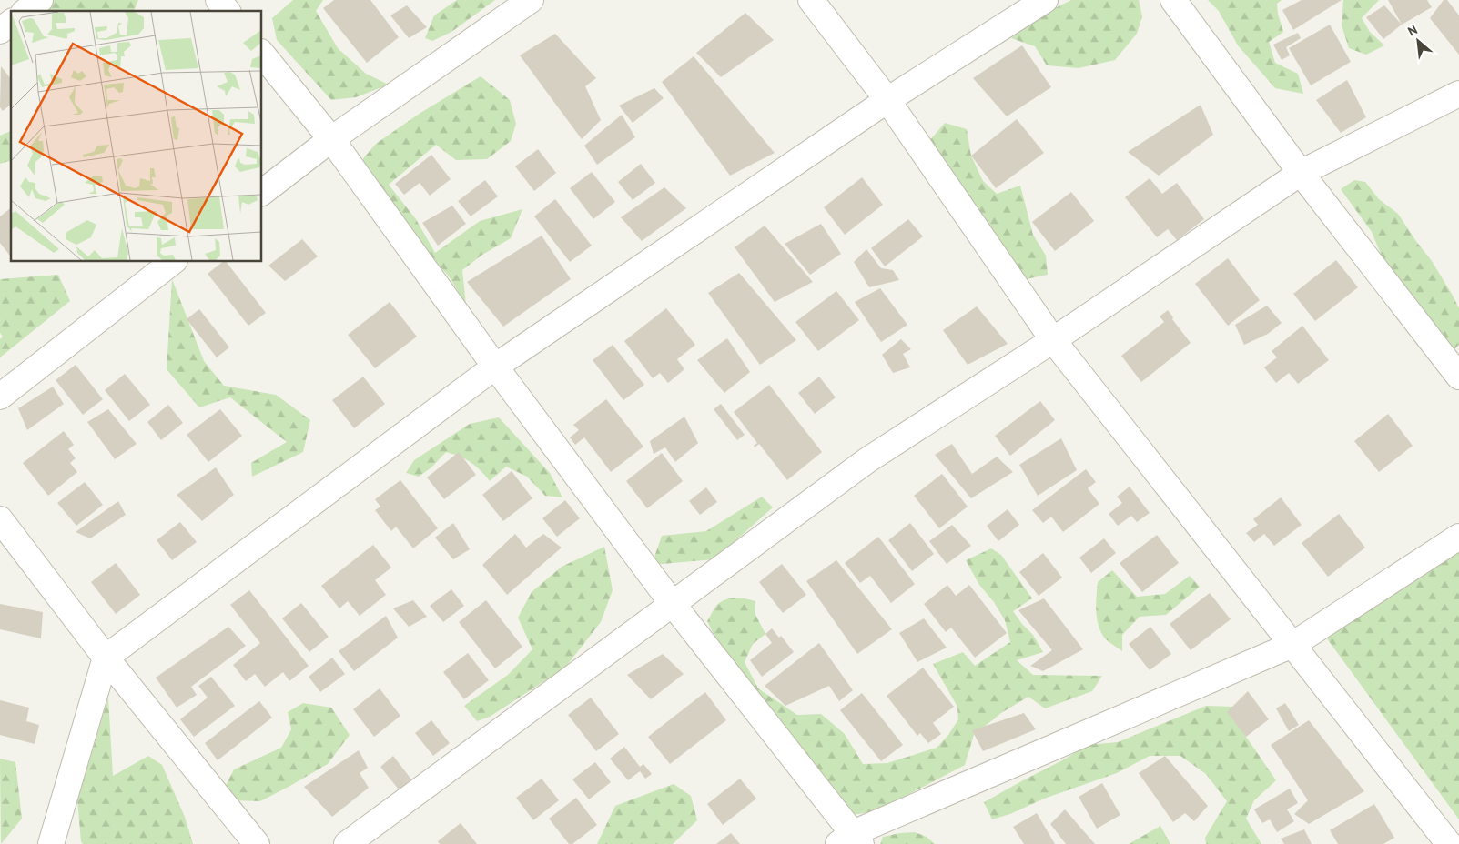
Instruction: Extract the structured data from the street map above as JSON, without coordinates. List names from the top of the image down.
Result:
{
  "north": "top left"
}
